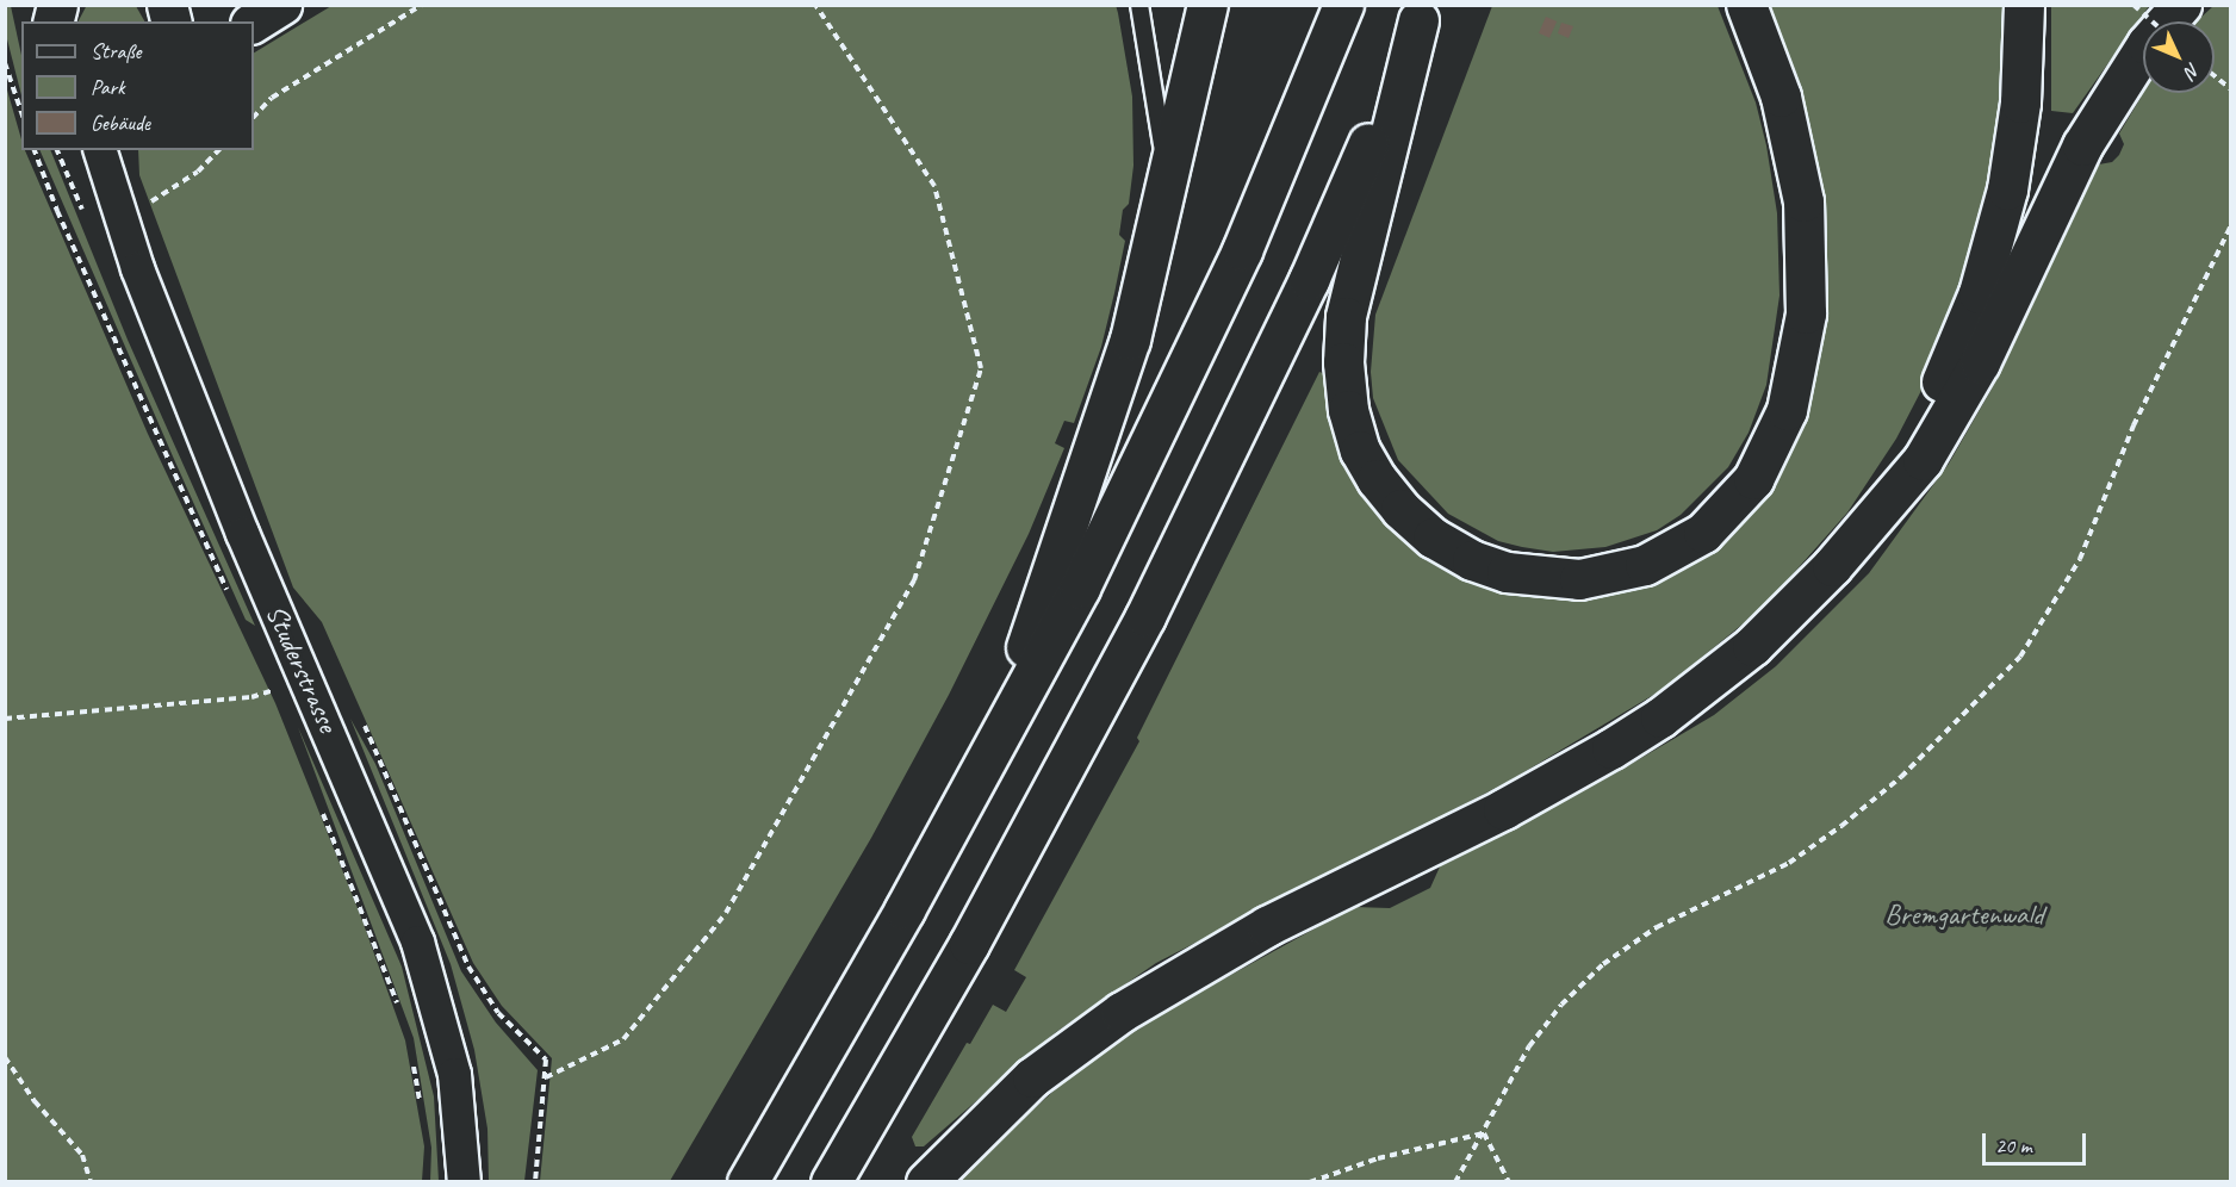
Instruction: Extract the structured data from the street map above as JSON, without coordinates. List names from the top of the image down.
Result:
{
  "streets": {
    "street": ["Studerstrasse"]
  },
  "parks": ["Bremgartenwald"],
  "legend": ["Straße", "Park", "Gebäude"],
  "scale_bar": "20 m",
  "north": "bottom right"
}
